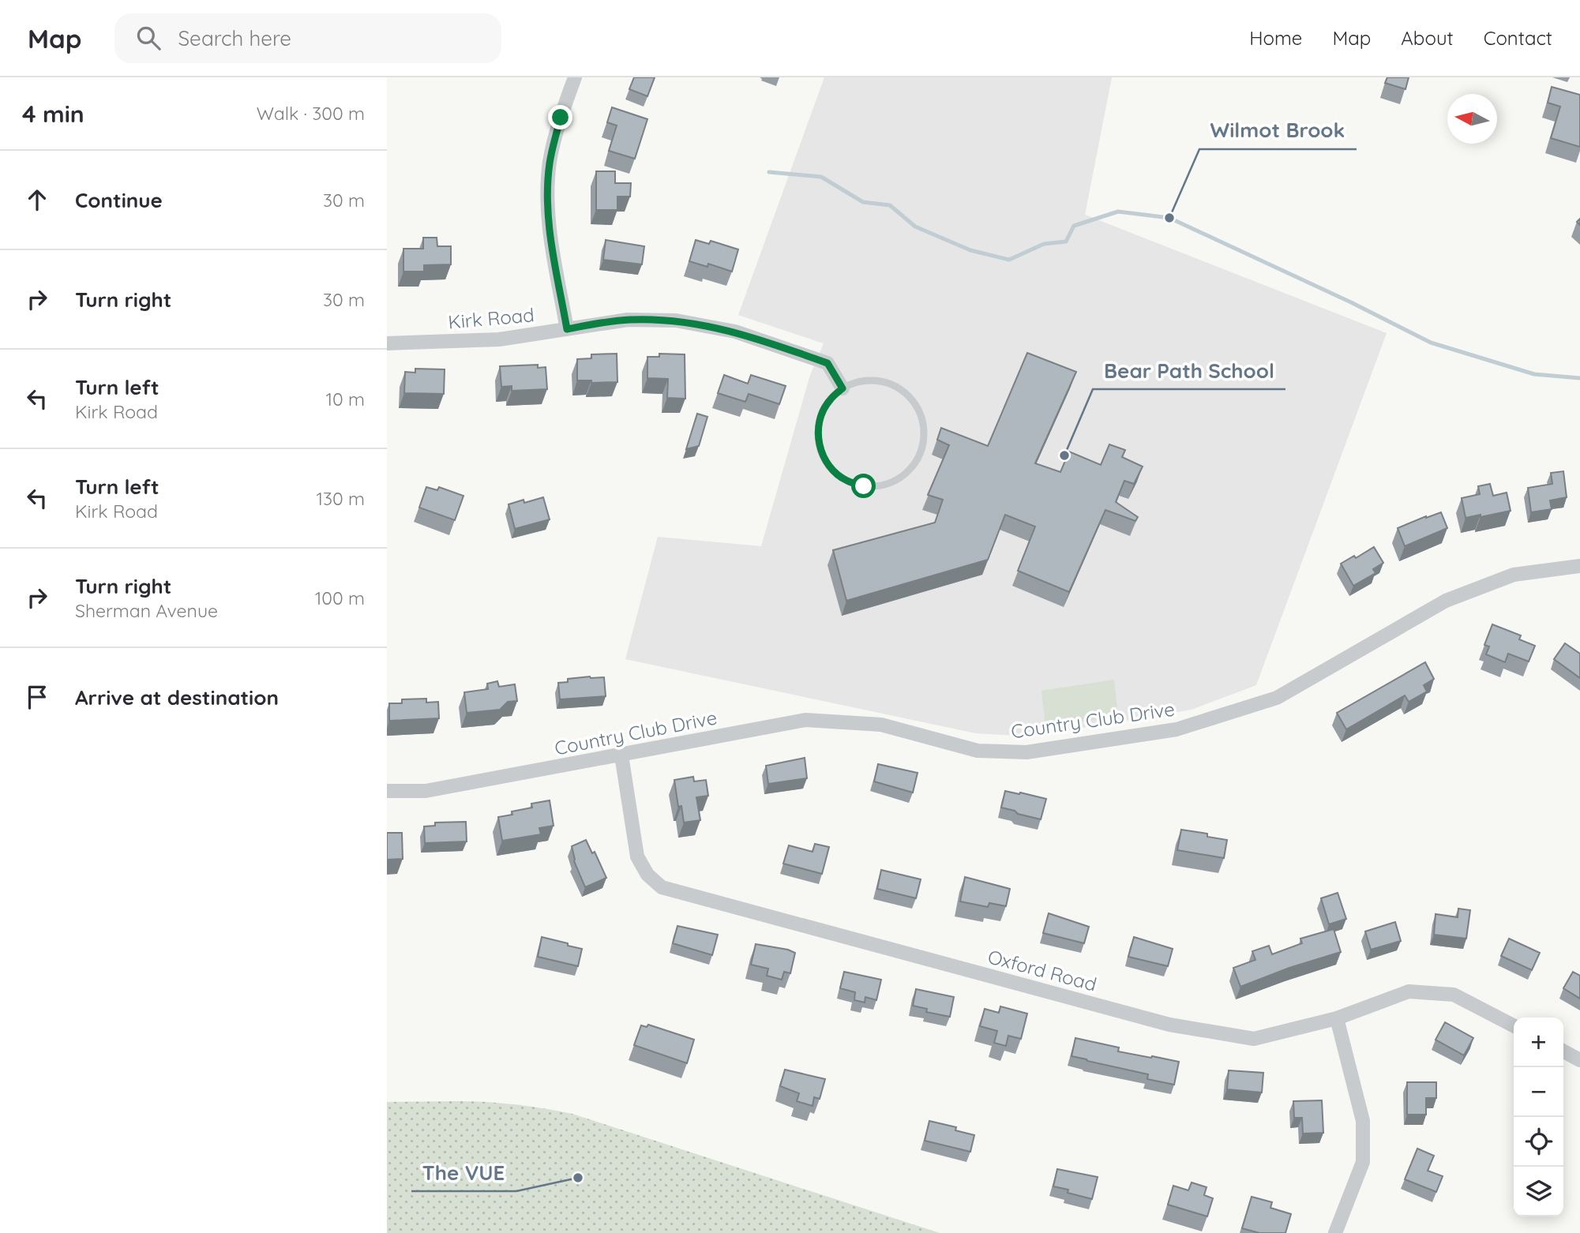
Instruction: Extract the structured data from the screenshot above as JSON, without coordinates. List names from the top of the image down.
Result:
{
  "streets": {
    "street": ["Kirk Road", "Country Club Drive", "Oxford Road"]
  },
  "crossings": [
    ["Country Club Drive", "Oxford Road"]
  ],
  "places": ["Wilmot Brook", "Bear Path School", "The VUE"],
  "north": "left",
  "page": {
    "header": "Map",
    "search": "Search here",
    "nav": [
      "Home",
      "Map",
      "About",
      "Contact"
    ],
    "heading": ["4 min", "Walk · 300 m"],
    "list": [
      ["Continue", "30 m"],
      ["Turn right", "30 m"],
      ["Turn left", "Kirk Road", "10 m"],
      ["Turn left", "Kirk Road", "130 m"],
      ["Turn right", "Sherman Avenue", "100 m"],
      "Arrive at destination"
    ],
    "map_buttons": ["+", "−"]
  }
}
